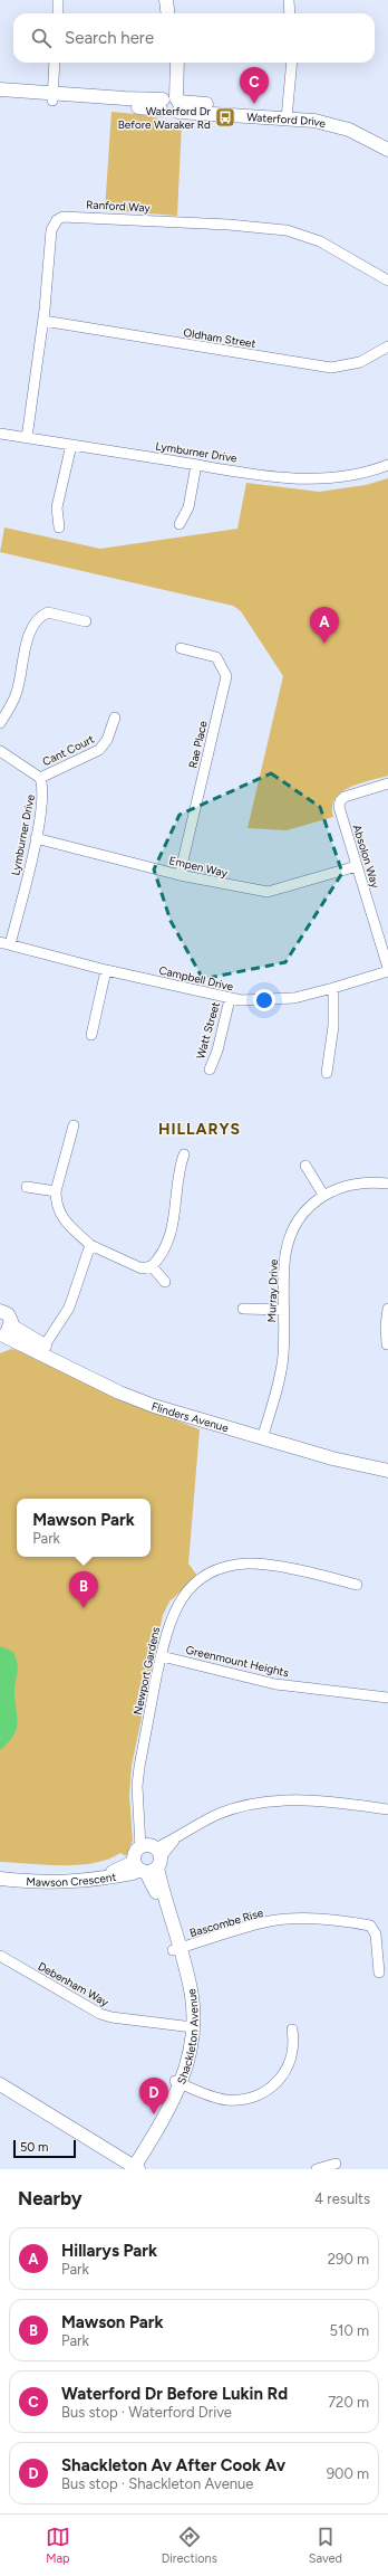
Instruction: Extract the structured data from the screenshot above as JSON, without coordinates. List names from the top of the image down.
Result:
{
  "streets": {
    "street": [
      "Waterford Drive",
      "Ranford Way",
      "Oldham Street",
      "Lymburner Drive",
      "Rae Place",
      "Cant Court",
      "Absolon Way",
      "Empen Way",
      "Campbell Drive",
      "Watt Street",
      "Murray Drive",
      "Flinders Avenue",
      "Greenmount Heights",
      "Newport Gardens",
      "Mawson Crescent",
      "Bascombe Rise",
      "Debenham Way",
      "Shackleton Avenue"
    ]
  },
  "crossings": [
    ["Ranford Way", "Oldham Street"],
    ["Ranford Way", "Lymburner Drive"],
    ["Lymburner Drive", "Cant Court"],
    ["Lymburner Drive", "Empen Way"],
    ["Lymburner Drive", "Campbell Drive"],
    ["Rae Place", "Empen Way"],
    ["Absolon Way", "Empen Way"],
    ["Campbell Drive", "Watt Street"],
    ["Murray Drive", "Flinders Avenue"],
    ["Greenmount Heights", "Newport Gardens"],
    ["Newport Gardens", "Mawson Crescent"],
    ["Newport Gardens", "Shackleton Avenue"],
    ["Mawson Crescent", "Shackleton Avenue"],
    ["Bascombe Rise", "Shackleton Avenue"],
    ["Debenham Way", "Shackleton Avenue"]
  ],
  "districts": ["HILLARYS"],
  "places": {
    "bus stop": ["Waterford Dr Before Waraker Rd"]
  },
  "scale_bar": "50 m",
  "page": {
    "search": "Search here",
    "pins": [
      "C",
      "A",
      "B",
      "D"
    ],
    "popup": ["Mawson Park", "Park"],
    "scale": "50 m",
    "heading": ["Nearby", "4 results"],
    "list": [
      {
        "mark": "A",
        "name": "Hillarys Park",
        "note": "Park",
        "value": "290 m"
      },
      {
        "mark": "B",
        "name": "Mawson Park",
        "note": "Park",
        "value": "510 m"
      },
      {
        "mark": "C",
        "name": "Waterford Dr Before Lukin Rd",
        "note": "Bus stop · Waterford Drive",
        "value": "720 m"
      },
      {
        "mark": "D",
        "name": "Shackleton Av After Cook Av",
        "note": "Bus stop · Shackleton Avenue",
        "value": "900 m"
      }
    ],
    "nav": ["Map", "Directions", "Saved"]
  }
}
